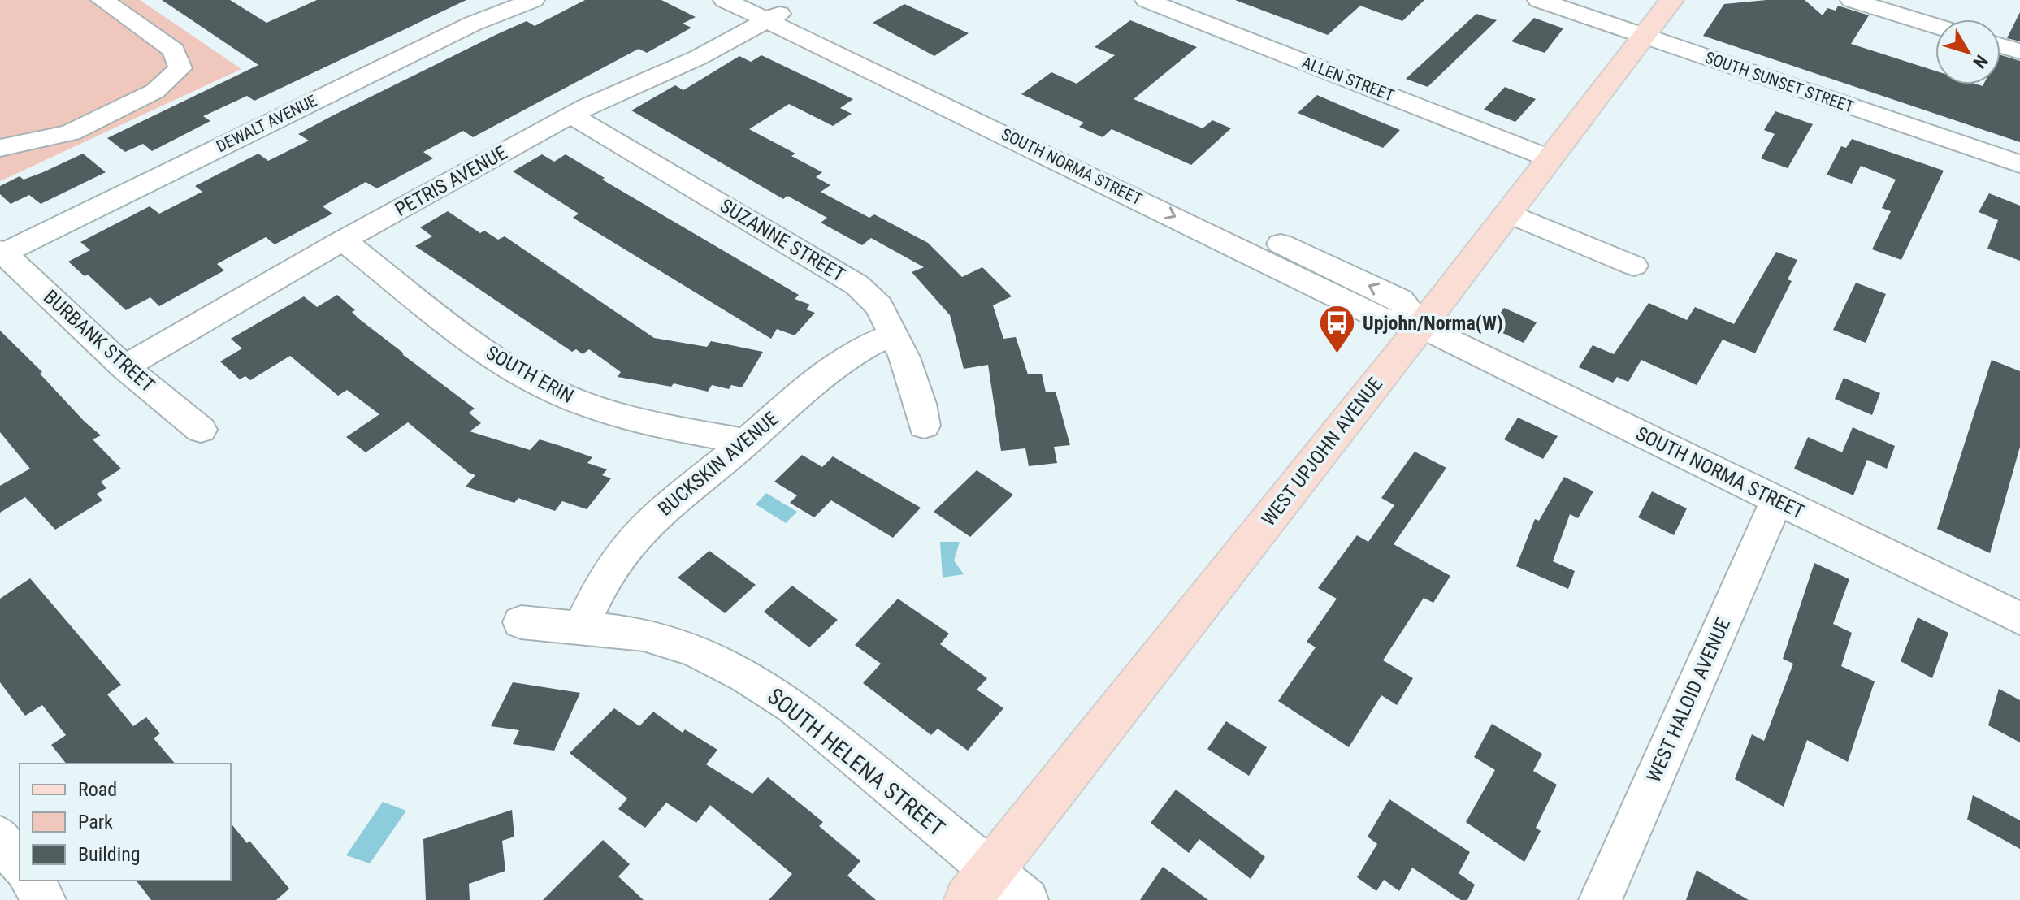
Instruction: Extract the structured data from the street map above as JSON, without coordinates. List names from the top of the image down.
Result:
{
  "streets": {
    "main road": ["WEST UPJOHN AVENUE"],
    "street": [
      "ALLEN STREET",
      "SOUTH SUNSET STREET",
      "DEWALT AVENUE",
      "SOUTH NORMA STREET",
      "PETRIS AVENUE",
      "SUZANNE STREET",
      "BURBANK STREET",
      "SOUTH ERIN",
      "BUCKSKIN AVENUE",
      "WEST HALOID AVENUE",
      "SOUTH HELENA STREET"
    ]
  },
  "crossings": [
    ["ALLEN STREET", "WEST UPJOHN AVENUE"],
    ["SOUTH SUNSET STREET", "WEST UPJOHN AVENUE"],
    ["DEWALT AVENUE", "BURBANK STREET"],
    ["SOUTH NORMA STREET", "PETRIS AVENUE"],
    ["SOUTH NORMA STREET", "WEST UPJOHN AVENUE"],
    ["SOUTH NORMA STREET", "WEST HALOID AVENUE"],
    ["PETRIS AVENUE", "SUZANNE STREET"],
    ["PETRIS AVENUE", "BURBANK STREET"],
    ["PETRIS AVENUE", "SOUTH ERIN"],
    ["SUZANNE STREET", "BUCKSKIN AVENUE"],
    ["SOUTH ERIN", "BUCKSKIN AVENUE"],
    ["WEST UPJOHN AVENUE", "SOUTH HELENA STREET"],
    ["BUCKSKIN AVENUE", "SOUTH HELENA STREET"]
  ],
  "places": {
    "bus stop": ["Upjohn/Norma(W)"]
  },
  "legend": ["Road", "Park", "Building"],
  "north": "bottom right"
}
